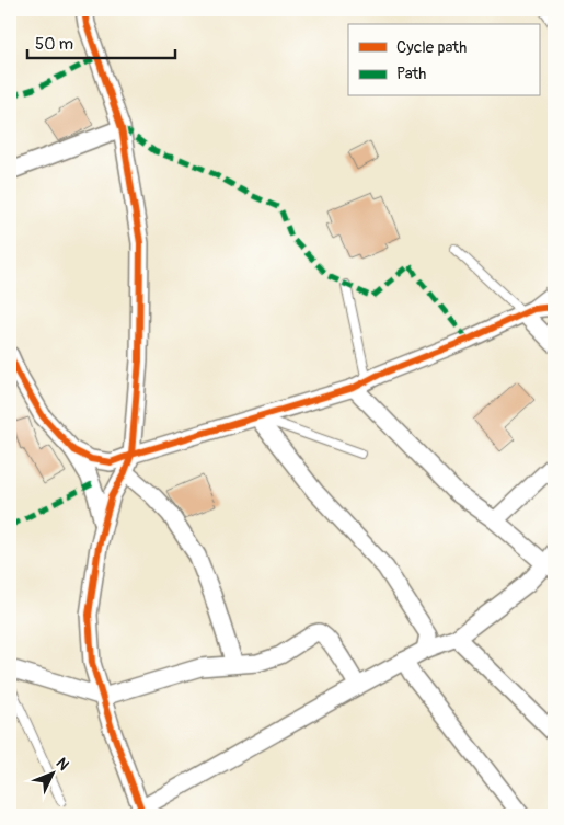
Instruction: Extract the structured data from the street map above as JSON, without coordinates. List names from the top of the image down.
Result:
{
  "legend": ["Cycle path", "Path"],
  "scale_bar": "50 m",
  "north": "top right"
}
